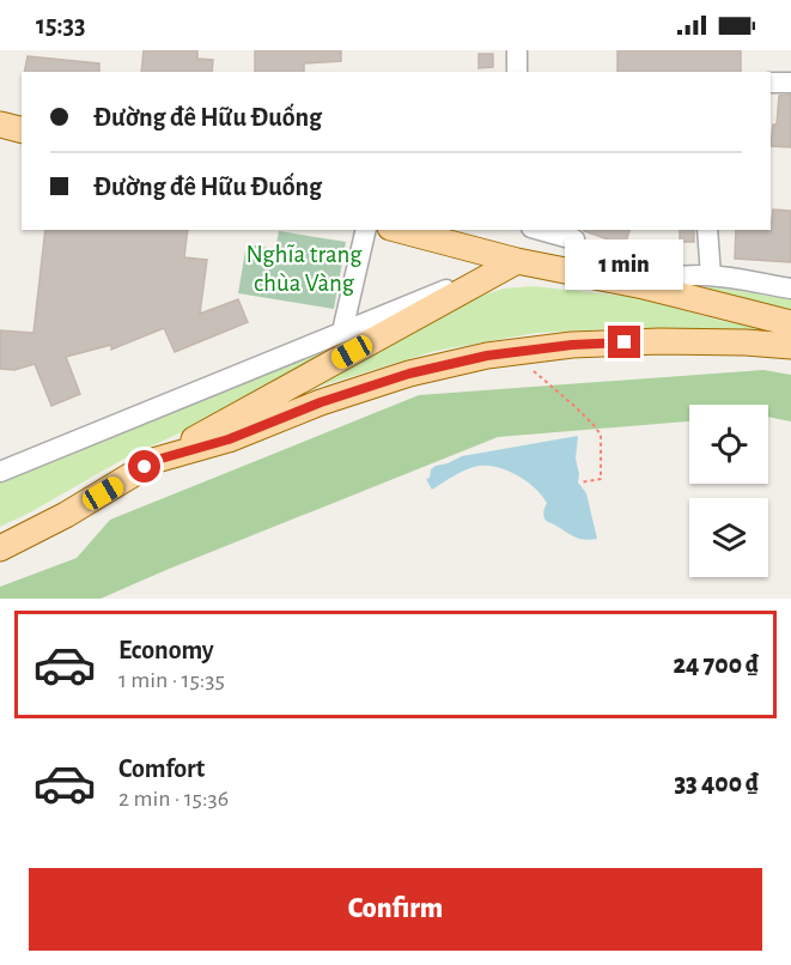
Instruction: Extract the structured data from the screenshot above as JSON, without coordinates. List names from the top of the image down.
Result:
{
  "parks": ["Nghĩa trang chùa Vàng"],
  "page": {
    "status": "15:33",
    "banner": ["Đường đê Hữu Đuống", "Đường đê Hữu Đuống"],
    "bubble": "1 min",
    "list": [
      {
        "name": "Economy",
        "note": "1 min · 15:35",
        "value": "24 700 ₫"
      },
      {
        "name": "Comfort",
        "note": "2 min · 15:36",
        "value": "33 400 ₫"
      }
    ],
    "buttons": "Confirm"
  }
}
